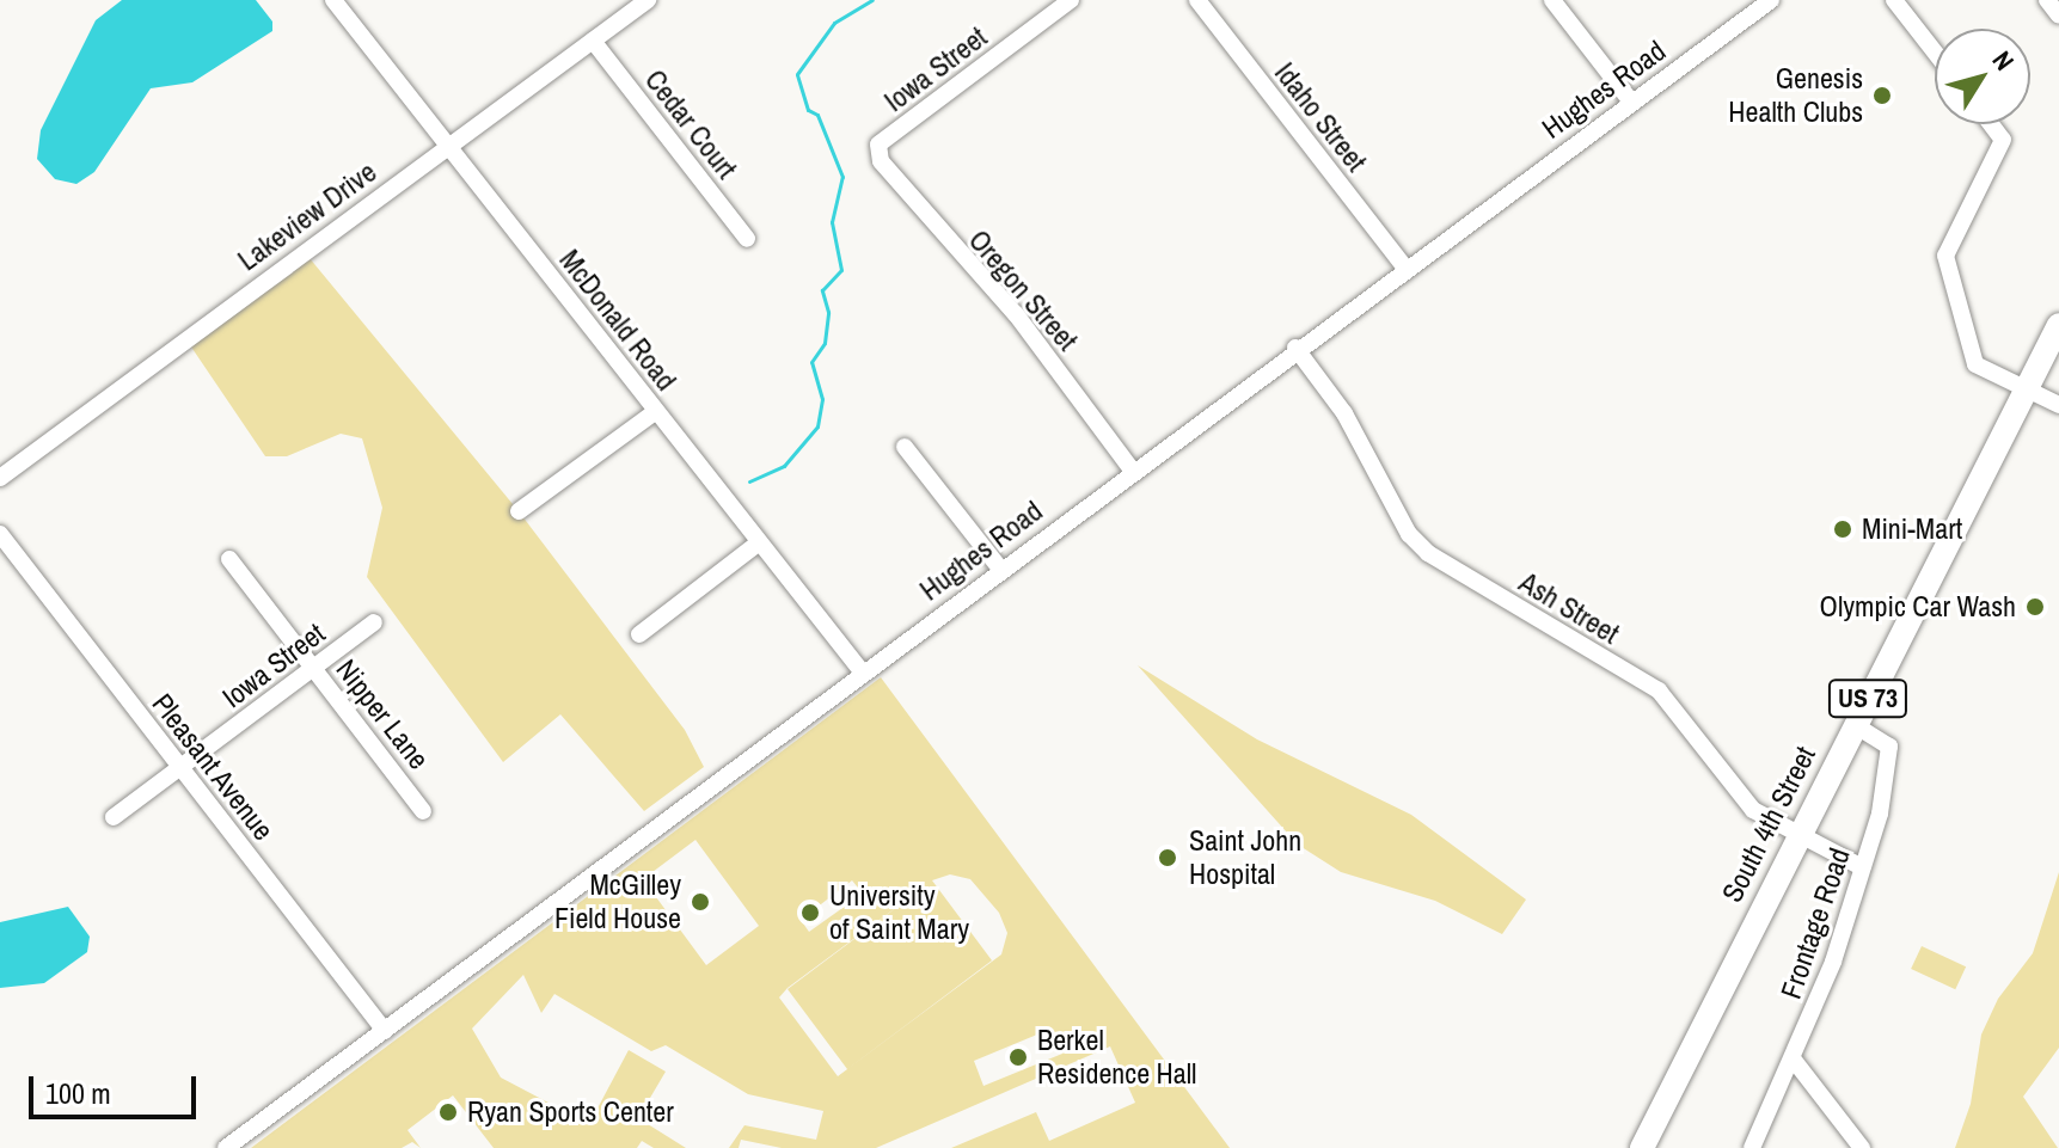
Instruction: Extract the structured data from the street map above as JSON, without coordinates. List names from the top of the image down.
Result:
{
  "streets": {
    "highway": ["US 73", "South 4th Street"],
    "street": [
      "Iowa Street",
      "Hughes Road",
      "Idaho Street",
      "Cedar Court",
      "Lakeview Drive",
      "Oregon Street",
      "McDonald Road",
      "Ash Street",
      "Nipper Lane",
      "Pleasant Avenue",
      "Frontage Road"
    ]
  },
  "crossings": [
    ["Iowa Street", "Oregon Street"],
    ["Iowa Street", "Nipper Lane"],
    ["Iowa Street", "Pleasant Avenue"],
    ["Hughes Road", "Idaho Street"],
    ["Hughes Road", "Oregon Street"],
    ["Hughes Road", "McDonald Road"],
    ["Hughes Road", "Ash Street"],
    ["Hughes Road", "Pleasant Avenue"],
    ["Cedar Court", "Lakeview Drive"],
    ["Lakeview Drive", "McDonald Road"],
    ["Ash Street", "South 4th Street"],
    ["Ash Street", "Frontage Road"],
    ["South 4th Street", "Frontage Road"]
  ],
  "places": [
    "Genesis Health Clubs",
    "Mini-Mart",
    "Olympic Car Wash",
    "Saint John Hospital",
    "McGilley Field House",
    "University of Saint Mary",
    "Berkel Residence Hall",
    "Ryan Sports Center"
  ],
  "scale_bar": "100 m",
  "north": "top right"
}
